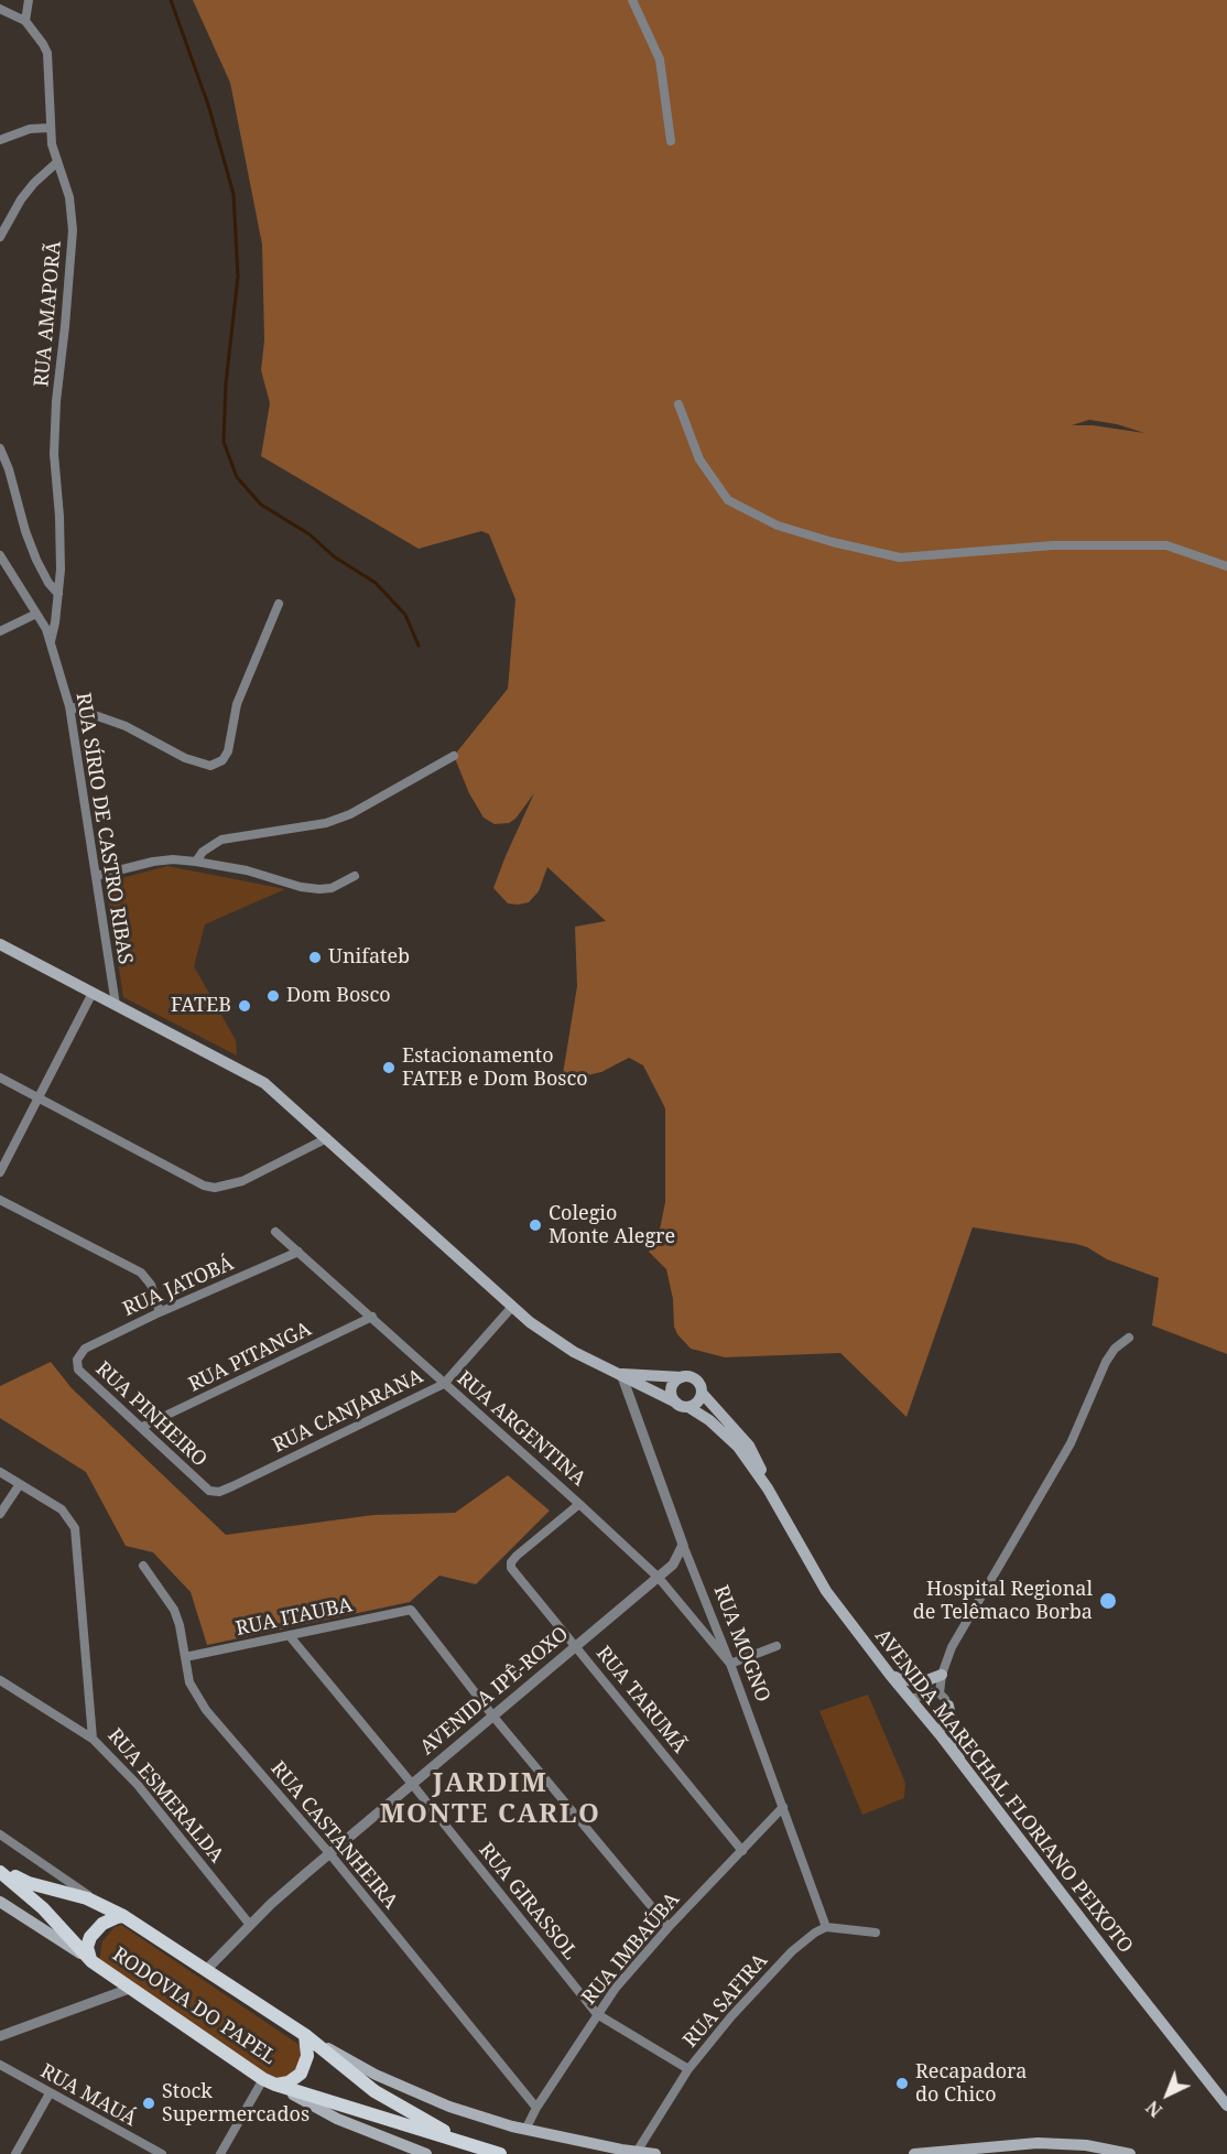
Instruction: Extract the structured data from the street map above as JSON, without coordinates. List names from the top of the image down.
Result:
{
  "streets": {
    "main road": ["AVENIDA MARECHAL FLORIANO PEIXOTO", "RODOVIA DO PAPEL"],
    "street": [
      "RUA AMAPORÃ",
      "RUA SÍRIO DE CASTRO RIBAS",
      "RUA JATOBÁ",
      "RUA PITANGA",
      "RUA CANJARANA",
      "RUA PINHEIRO",
      "RUA ARGENTINA",
      "RUA ITAUBA",
      "RUA MOGNO",
      "AVENIDA IPÊ-ROXO",
      "RUA TARUMÃ",
      "RUA ESMERALDA",
      "RUA CASTANHEIRA",
      "RUA GIRASSOL",
      "RUA IMBAÚBA",
      "RUA SAFIRA",
      "RUA MAUÁ"
    ]
  },
  "crossings": [
    ["RUA AMAPORÃ", "RUA SÍRIO DE CASTRO RIBAS"],
    ["RUA SÍRIO DE CASTRO RIBAS", "AVENIDA MARECHAL FLORIANO PEIXOTO"],
    ["RUA JATOBÁ", "RUA PINHEIRO"],
    ["RUA JATOBÁ", "RUA ARGENTINA"],
    ["RUA PITANGA", "RUA PINHEIRO"],
    ["RUA PITANGA", "RUA ARGENTINA"],
    ["RUA CANJARANA", "RUA PINHEIRO"],
    ["RUA CANJARANA", "RUA ARGENTINA"],
    ["RUA CANJARANA", "AVENIDA MARECHAL FLORIANO PEIXOTO"],
    ["RUA ARGENTINA", "RUA MOGNO"],
    ["RUA ARGENTINA", "AVENIDA IPÊ-ROXO"],
    ["RUA ARGENTINA", "RUA TARUMÃ"],
    ["RUA ITAUBA", "AVENIDA IPÊ-ROXO"],
    ["RUA ITAUBA", "RUA CASTANHEIRA"],
    ["RUA ITAUBA", "RUA GIRASSOL"],
    ["RUA MOGNO", "AVENIDA IPÊ-ROXO"],
    ["RUA MOGNO", "AVENIDA MARECHAL FLORIANO PEIXOTO"],
    ["RUA MOGNO", "RUA IMBAÚBA"],
    ["RUA MOGNO", "RUA SAFIRA"],
    ["AVENIDA IPÊ-ROXO", "RUA TARUMÃ"],
    ["AVENIDA IPÊ-ROXO", "RUA ESMERALDA"],
    ["AVENIDA IPÊ-ROXO", "RUA CASTANHEIRA"],
    ["AVENIDA IPÊ-ROXO", "RUA GIRASSOL"],
    ["AVENIDA IPÊ-ROXO", "RODOVIA DO PAPEL"],
    ["RUA TARUMÃ", "RUA IMBAÚBA"],
    ["RUA CASTANHEIRA", "RUA IMBAÚBA"],
    ["RUA GIRASSOL", "RUA IMBAÚBA"],
    ["RUA GIRASSOL", "RUA SAFIRA"]
  ],
  "districts": ["JARDIM MONTE CARLO"],
  "places": [
    "Unifateb",
    "Dom Bosco",
    "FATEB",
    "Estacionamento FATEB e Dom Bosco",
    "Colegio Monte Alegre",
    "Hospital Regional de Telêmaco Borba",
    "Recapadora do Chico",
    "Stock Supermercados"
  ],
  "north": "bottom left"
}
